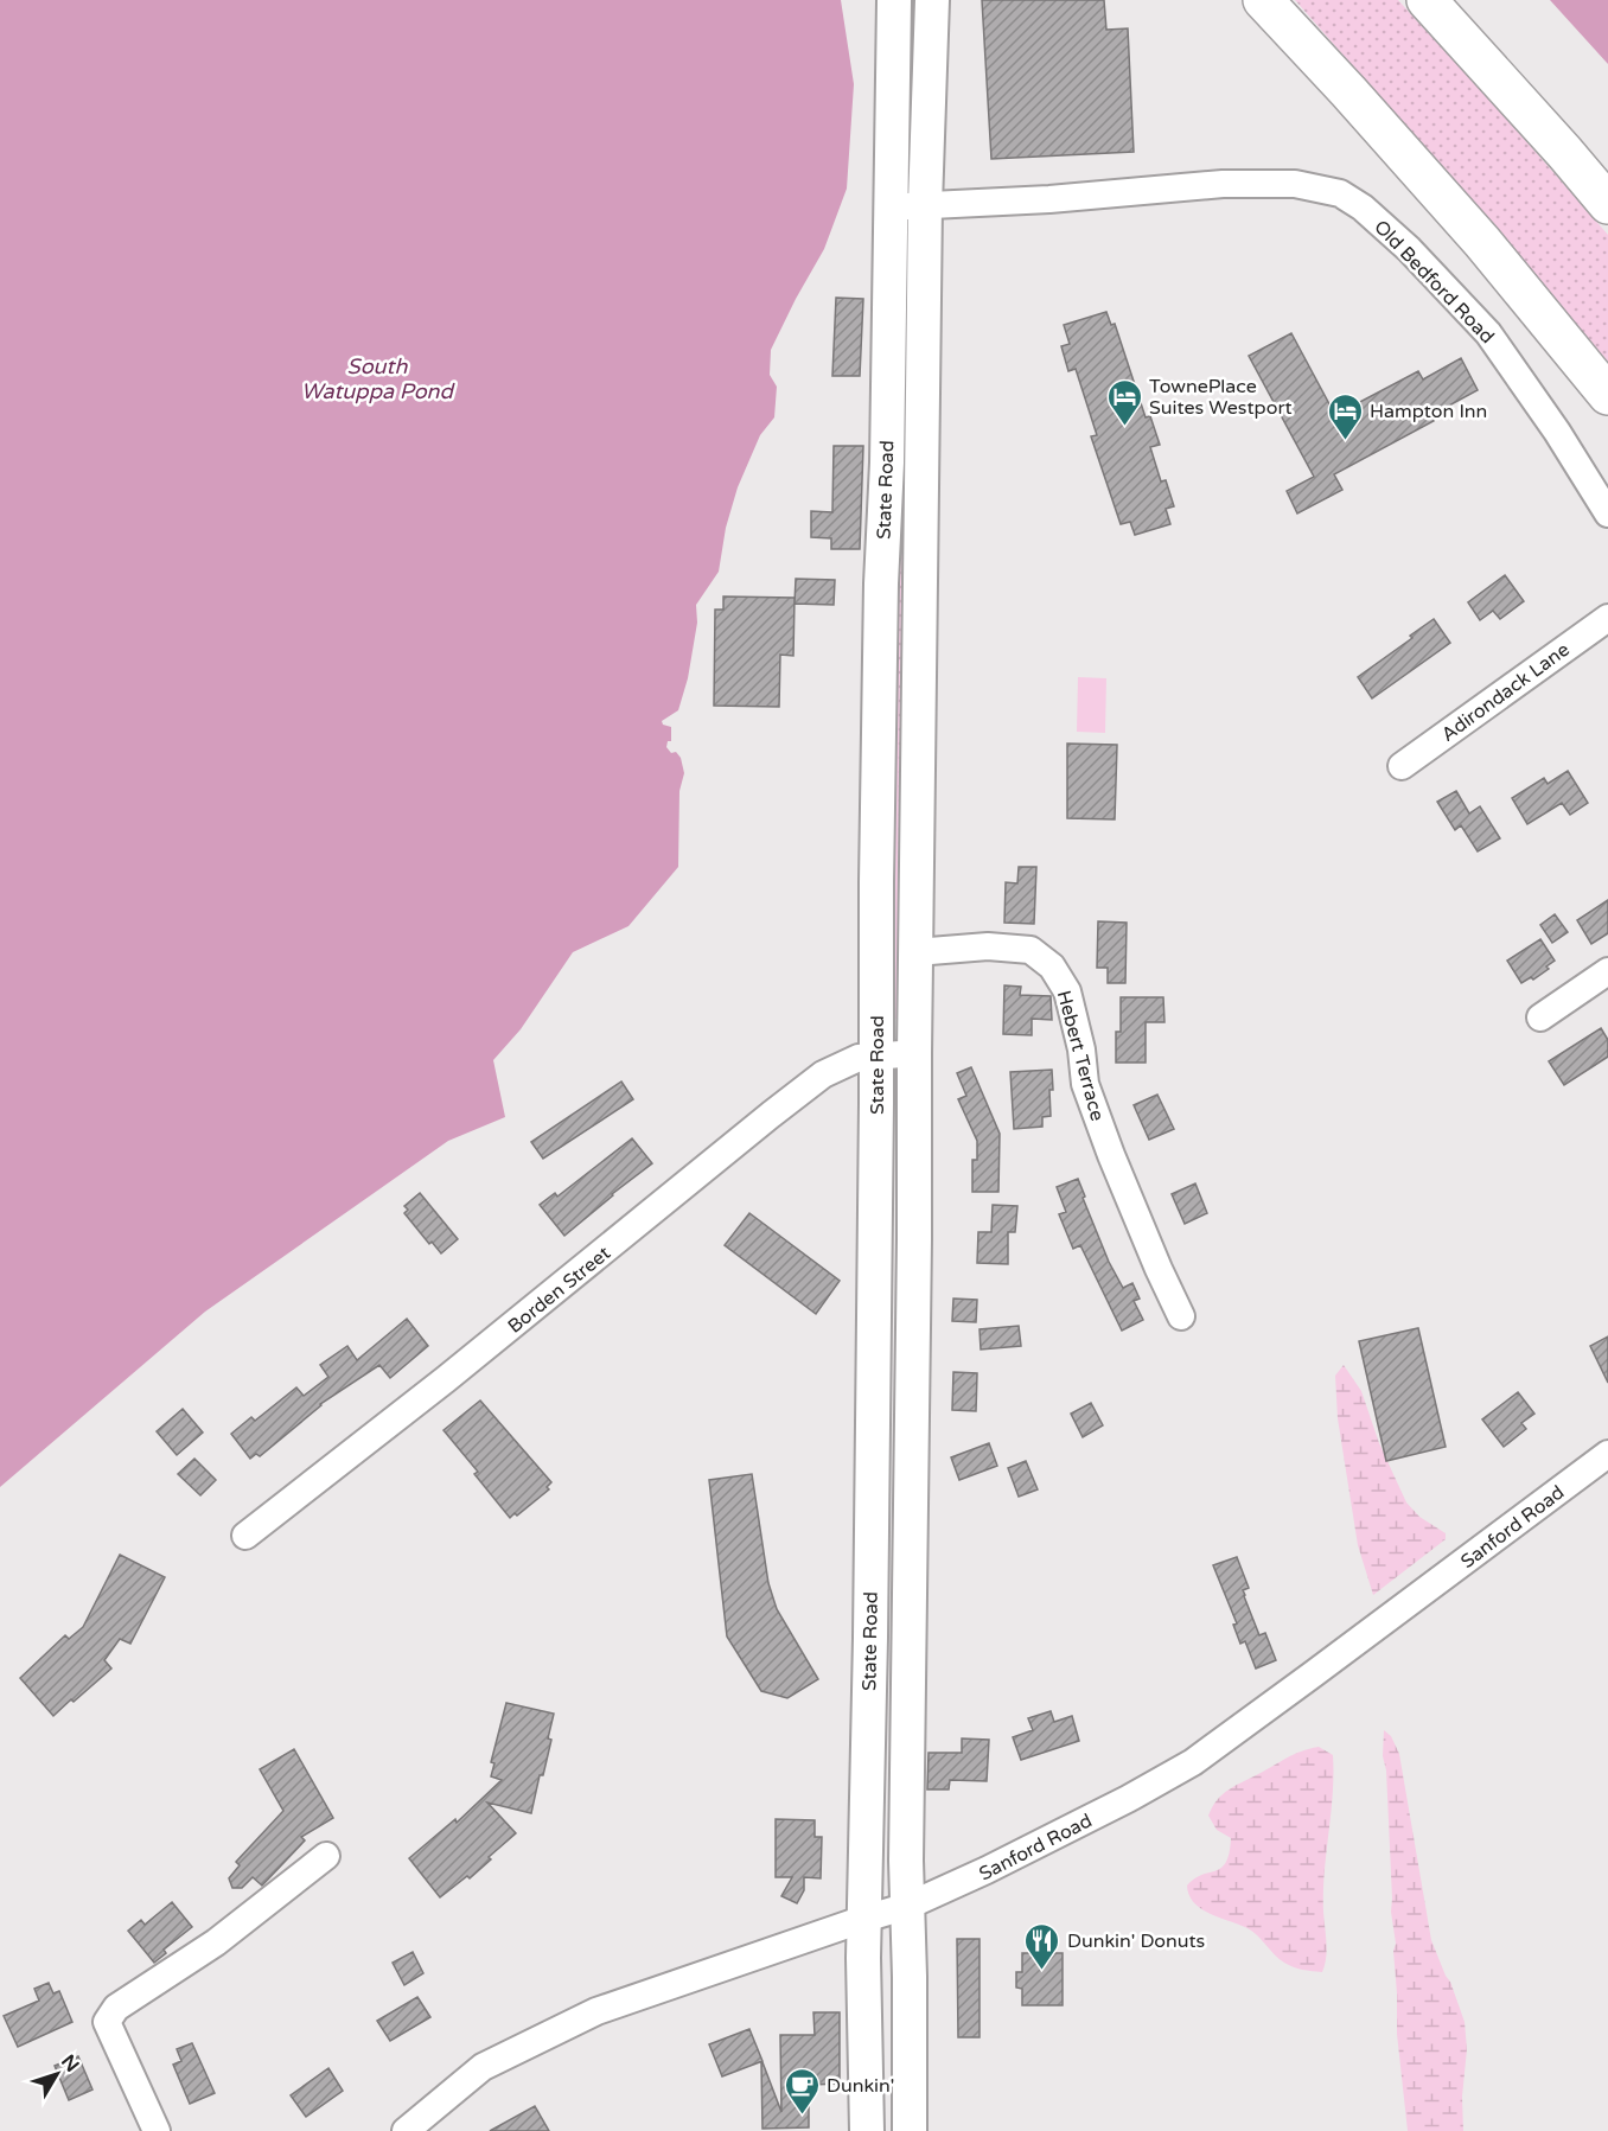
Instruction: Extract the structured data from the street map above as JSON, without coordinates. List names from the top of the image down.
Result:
{
  "streets": {
    "main road": ["State Road"],
    "street": [
      "Old Bedford Road",
      "Adirondack Lane",
      "Hebert Terrace",
      "Borden Street",
      "Sanford Road"
    ]
  },
  "crossings": [
    ["Old Bedford Road", "State Road"],
    ["State Road", "Hebert Terrace"],
    ["State Road", "Borden Street"],
    ["State Road", "Sanford Road"]
  ],
  "water": ["South Watuppa Pond"],
  "places": {
    "hotel": ["TownePlace Suites Westport", "Hampton Inn"],
    "restaurant": ["Dunkin' Donuts"],
    "cafe": ["Dunkin'"]
  },
  "north": "top right"
}
